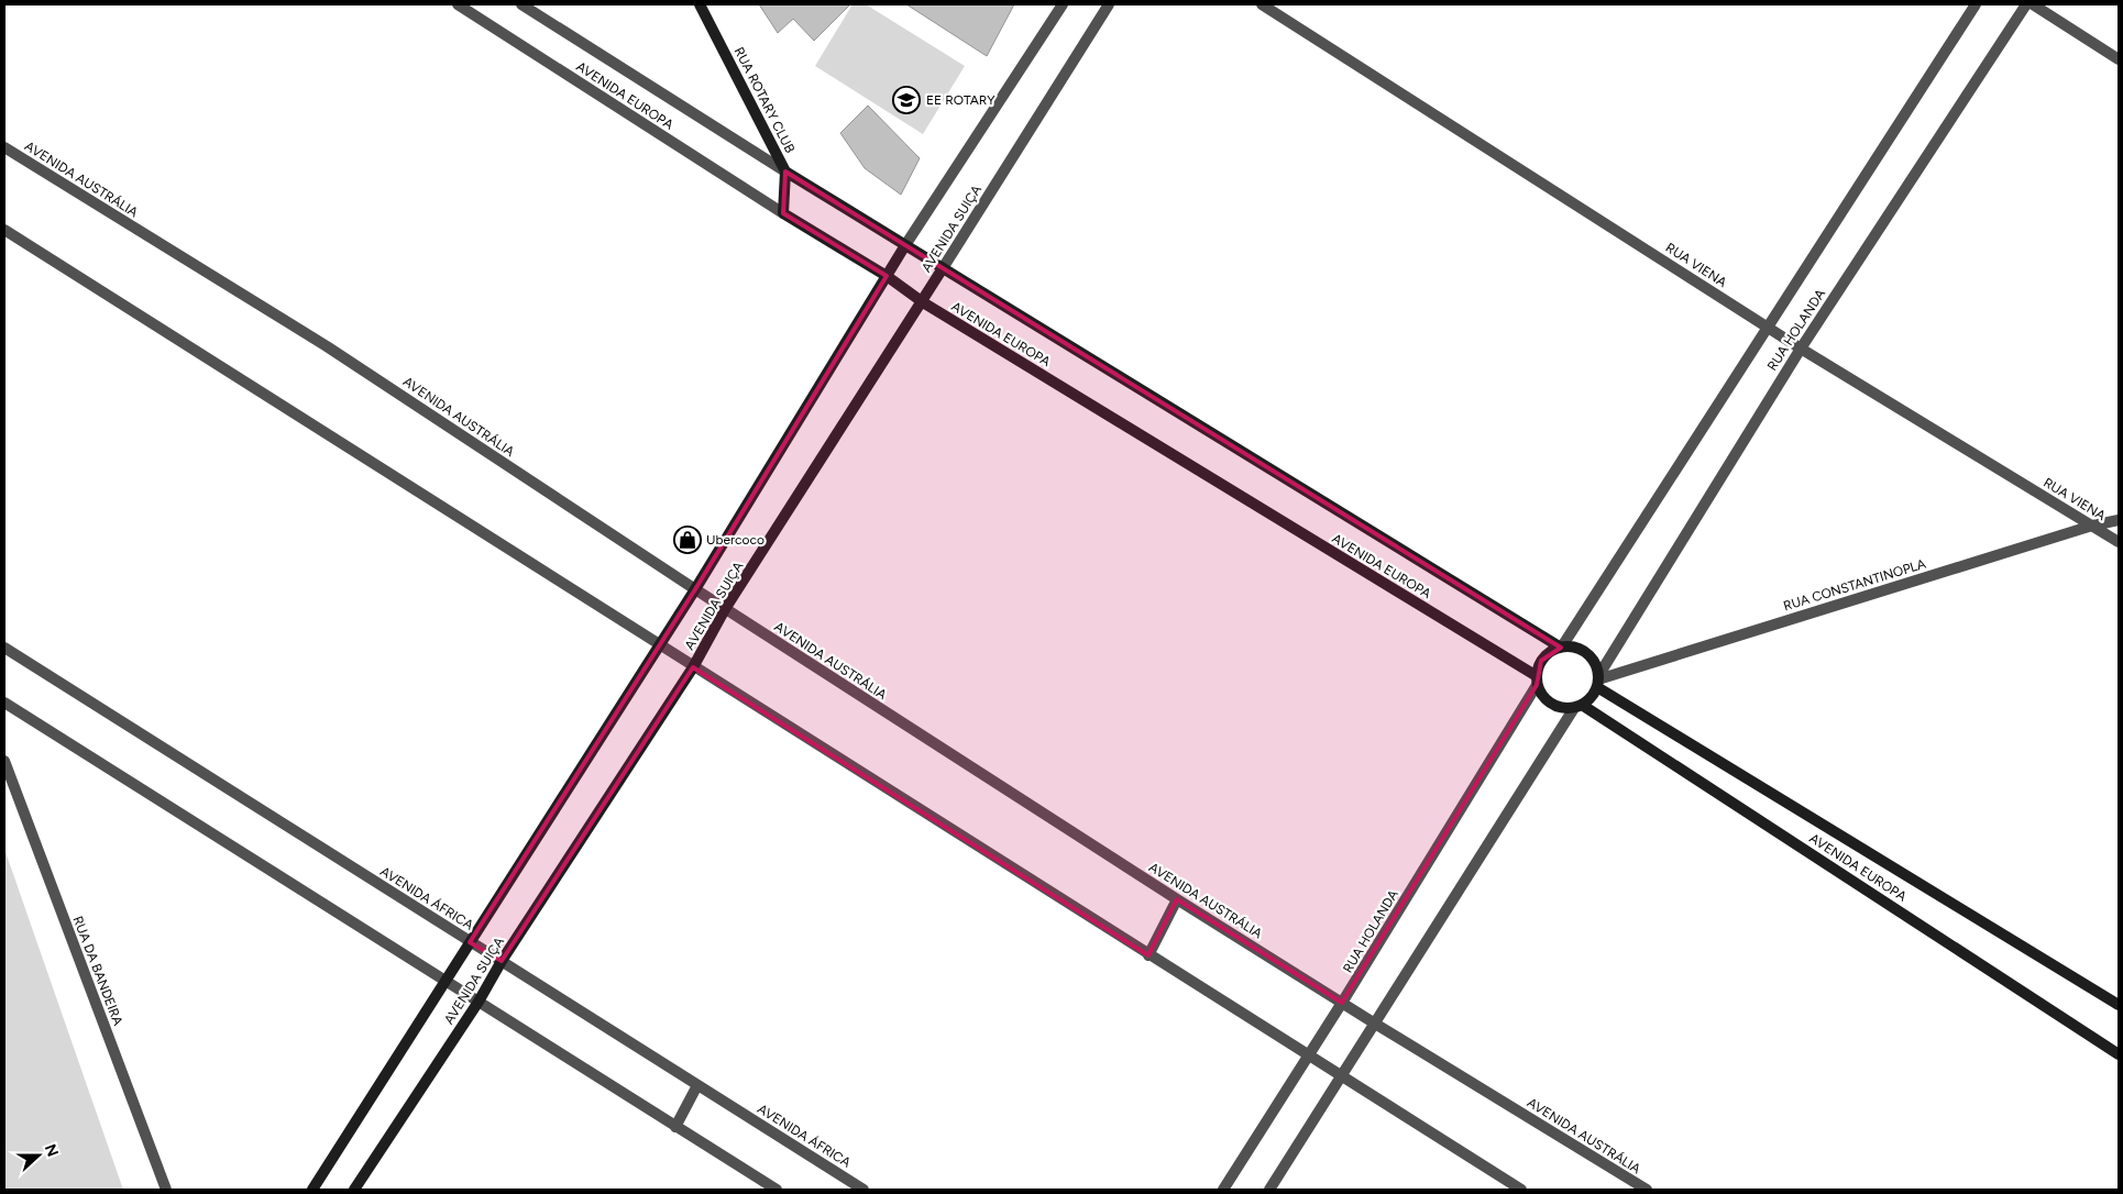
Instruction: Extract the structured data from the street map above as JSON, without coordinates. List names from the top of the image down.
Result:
{
  "streets": {
    "main road": ["AVENIDA EUROPA", "RUA ROTARY CLUB", "AVENIDA SUIÇA"],
    "street": [
      "AVENIDA AUSTRÁLIA",
      "RUA VIENA",
      "RUA HOLANDA",
      "RUA CONSTANTINOPLA",
      "AVENIDA ÁFRICA",
      "RUA DA BANDEIRA"
    ]
  },
  "crossings": [
    ["AVENIDA EUROPA", "RUA ROTARY CLUB"],
    ["AVENIDA EUROPA", "AVENIDA SUIÇA"],
    ["AVENIDA EUROPA", "RUA HOLANDA"],
    ["AVENIDA EUROPA", "RUA CONSTANTINOPLA"],
    ["AVENIDA AUSTRÁLIA", "AVENIDA SUIÇA"],
    ["AVENIDA AUSTRÁLIA", "RUA HOLANDA"],
    ["AVENIDA SUIÇA", "AVENIDA ÁFRICA"],
    ["RUA VIENA", "RUA HOLANDA"],
    ["RUA VIENA", "RUA CONSTANTINOPLA"],
    ["RUA HOLANDA", "RUA CONSTANTINOPLA"]
  ],
  "places": {
    "school or university": ["EE ROTARY"],
    "shop": ["Ubercoco"]
  },
  "north": "right"
}
